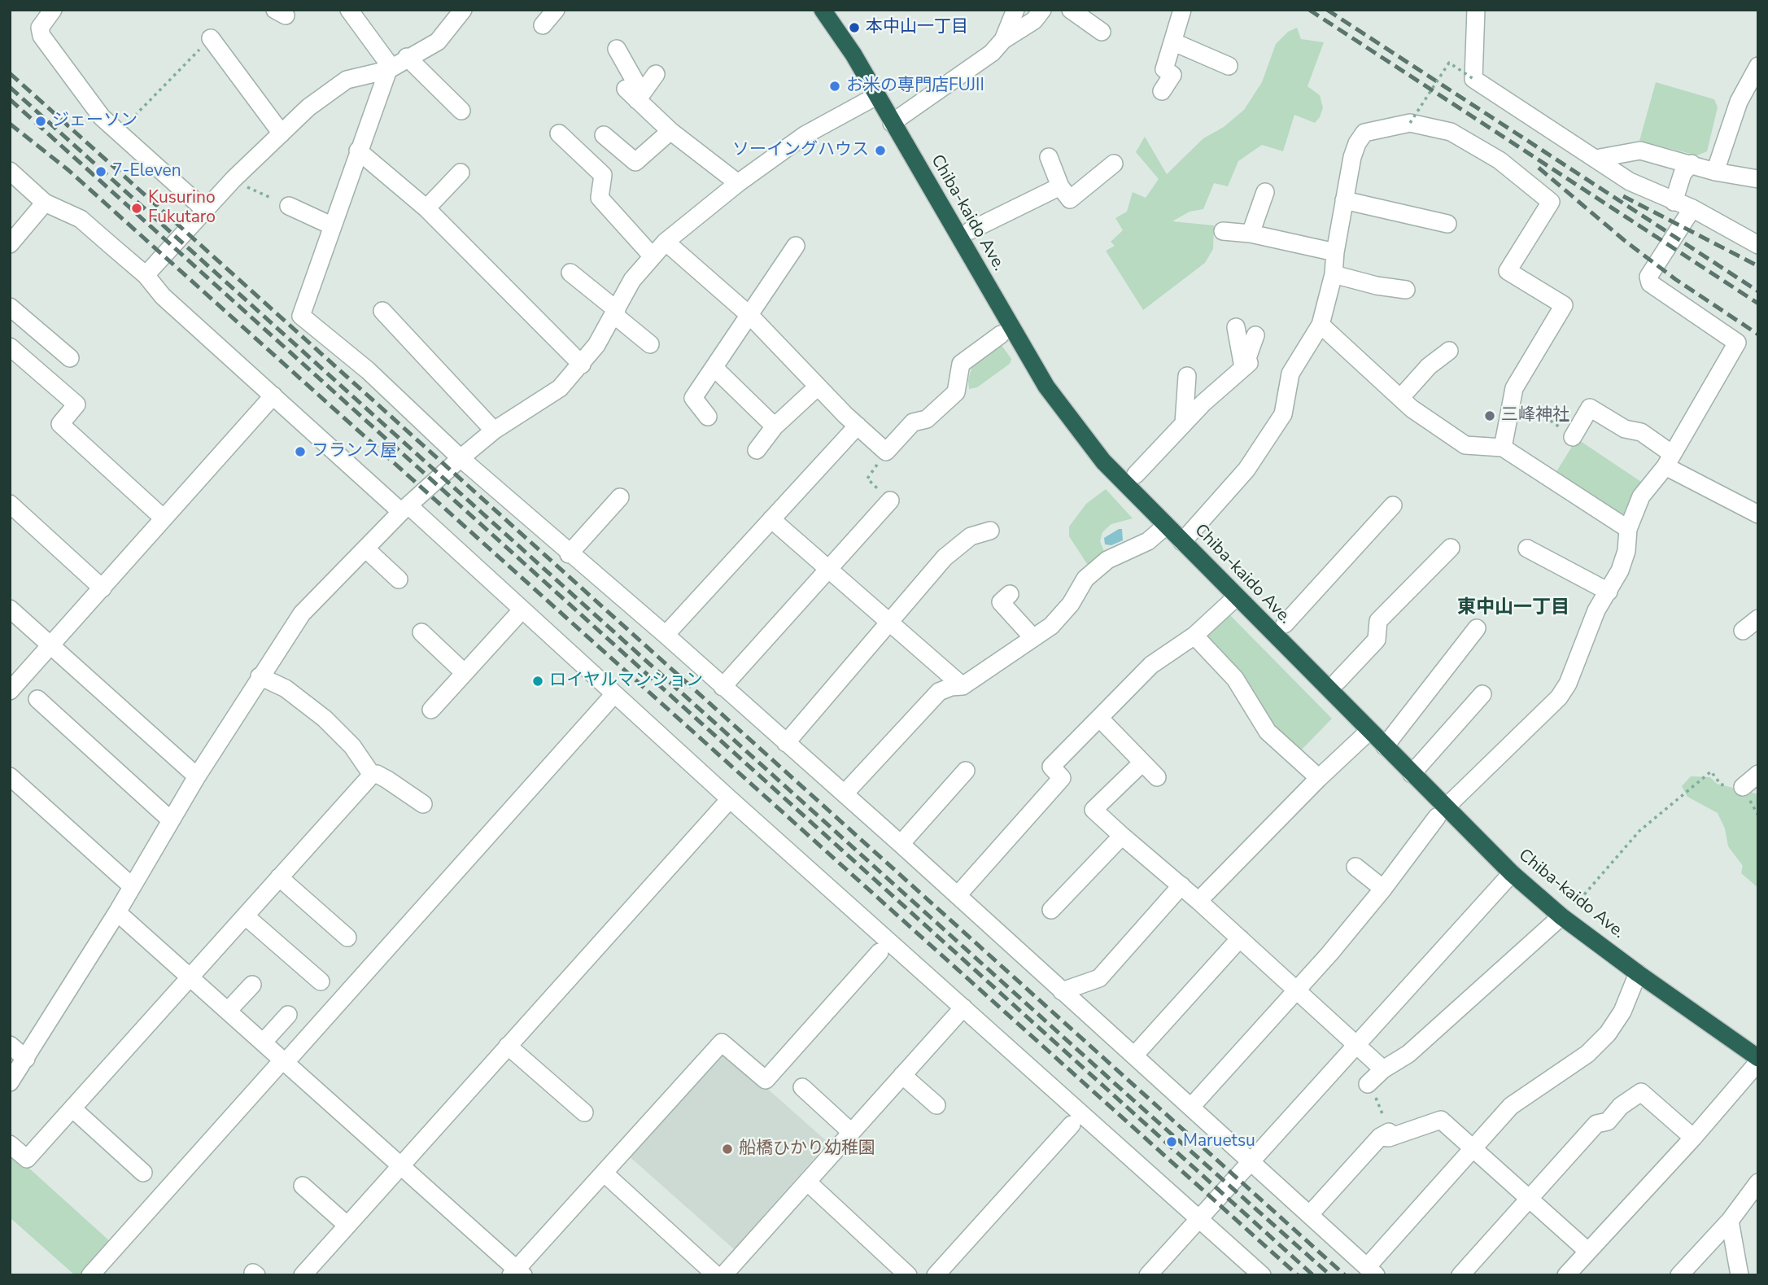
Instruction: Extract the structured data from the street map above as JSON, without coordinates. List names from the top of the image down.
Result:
{
  "streets": {
    "highway": ["Chiba-kaido Ave."]
  },
  "districts": ["東中山一丁目"],
  "places": [
    "本中山一丁目",
    "お米の専門店FUJII",
    "ジェーソン",
    "ソーイングハウス",
    "7-Eleven",
    "Kusurino Fukutaro",
    "三峰神社",
    "フランス屋",
    "ロイヤルマンション",
    "Maruetsu",
    "船橋ひかり幼稚園"
  ]
}
